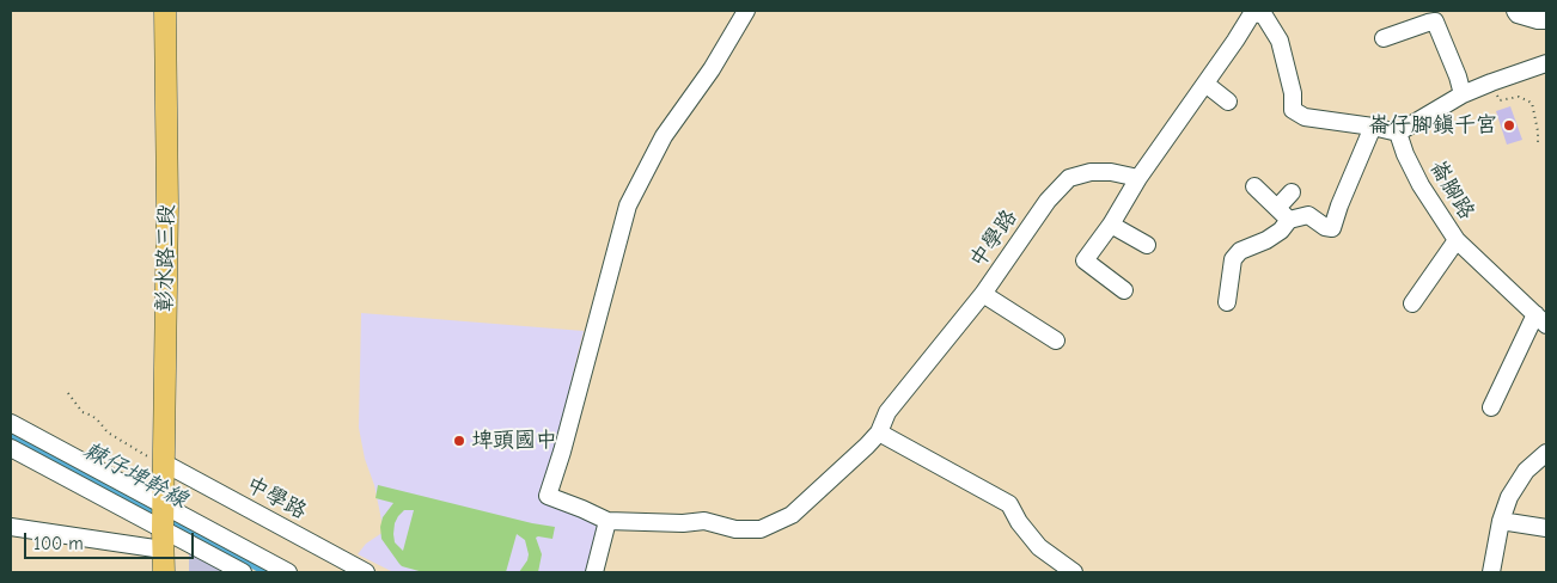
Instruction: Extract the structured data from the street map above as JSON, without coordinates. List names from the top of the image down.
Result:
{
  "streets": {
    "main road": ["彰水路三段"],
    "lane": ["崙腳路", "中學路"]
  },
  "crossings": [
    ["中學路", "彰水路三段"]
  ],
  "water": ["棘仔埤幹線"],
  "places": ["崙仔腳鎮千宮", "埤頭國中"],
  "scale_bar": "100 m"
}
